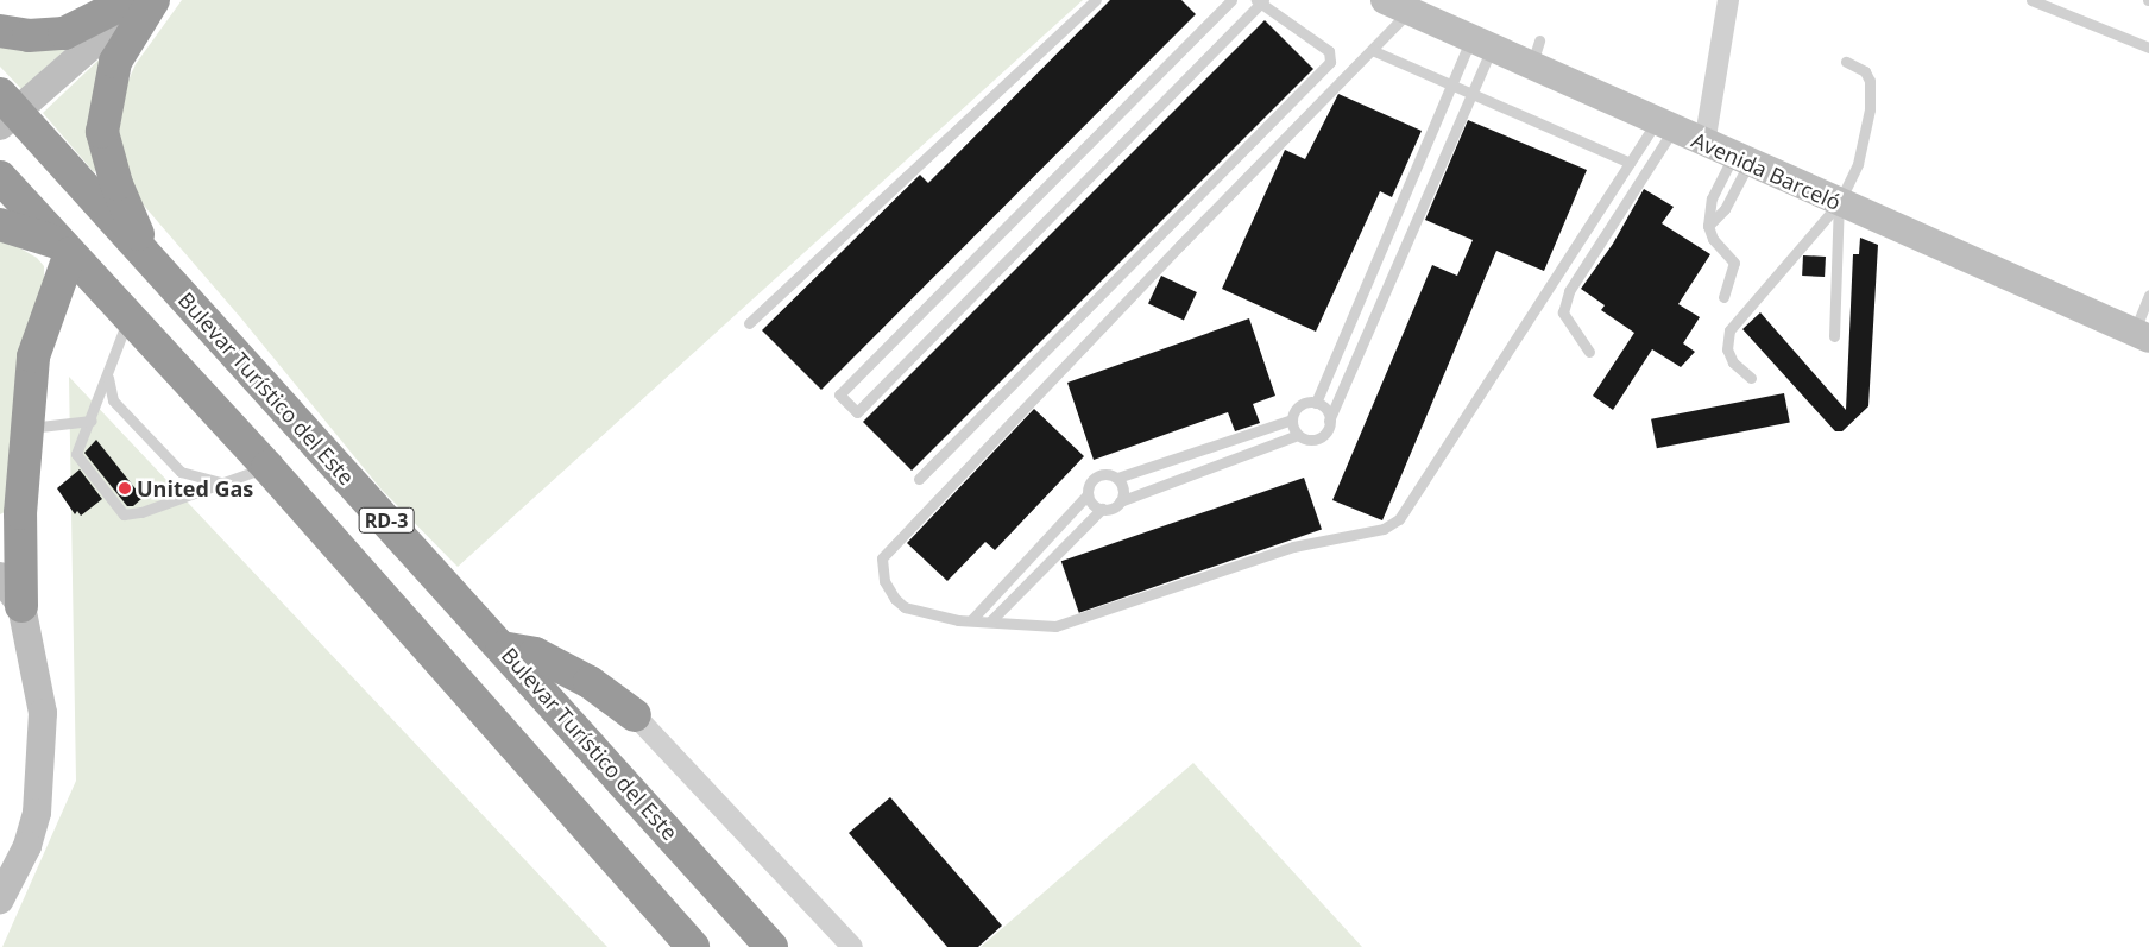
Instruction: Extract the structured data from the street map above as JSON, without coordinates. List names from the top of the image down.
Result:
{
  "streets": {
    "highway": ["Bulevar Turístico del Este", "RD-3"],
    "street": ["Avenida Barceló"]
  },
  "places": ["United Gas"]
}
